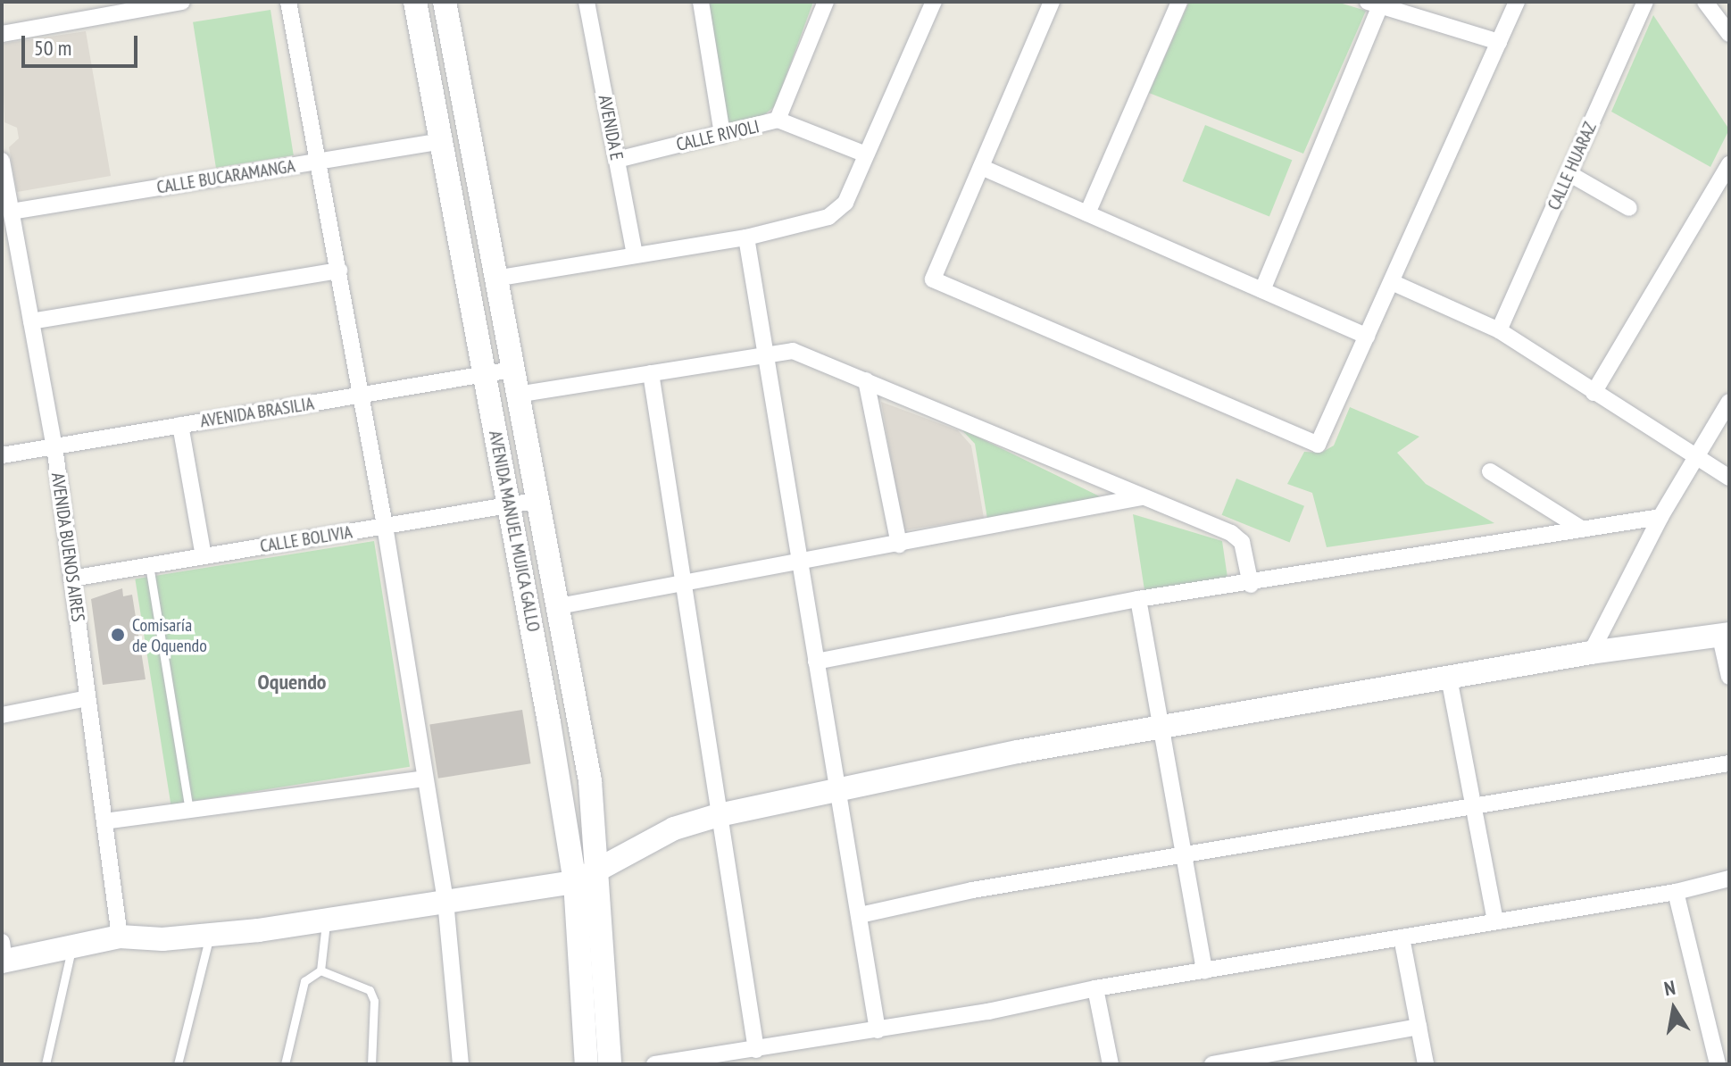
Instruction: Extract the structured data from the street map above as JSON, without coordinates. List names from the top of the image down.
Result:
{
  "streets": {
    "street": [
      "AVENIDA E",
      "CALLE RIVOLI",
      "CALLE HUARAZ",
      "CALLE BUCARAMANGA",
      "AVENIDA BRASILIA",
      "AVENIDA MANUEL MUJICA GALLO",
      "CALLE BOLIVIA",
      "AVENIDA BUENOS AIRES"
    ]
  },
  "crossings": [
    ["AVENIDA E", "CALLE RIVOLI"],
    ["CALLE BUCARAMANGA", "AVENIDA MANUEL MUJICA GALLO"],
    ["CALLE BUCARAMANGA", "AVENIDA BUENOS AIRES"],
    ["AVENIDA BRASILIA", "AVENIDA MANUEL MUJICA GALLO"],
    ["AVENIDA BRASILIA", "AVENIDA BUENOS AIRES"],
    ["AVENIDA MANUEL MUJICA GALLO", "CALLE BOLIVIA"],
    ["CALLE BOLIVIA", "AVENIDA BUENOS AIRES"]
  ],
  "districts": ["Oquendo"],
  "places": ["Comisaría de Oquendo"],
  "scale_bar": "50 m",
  "north": "top"
}
